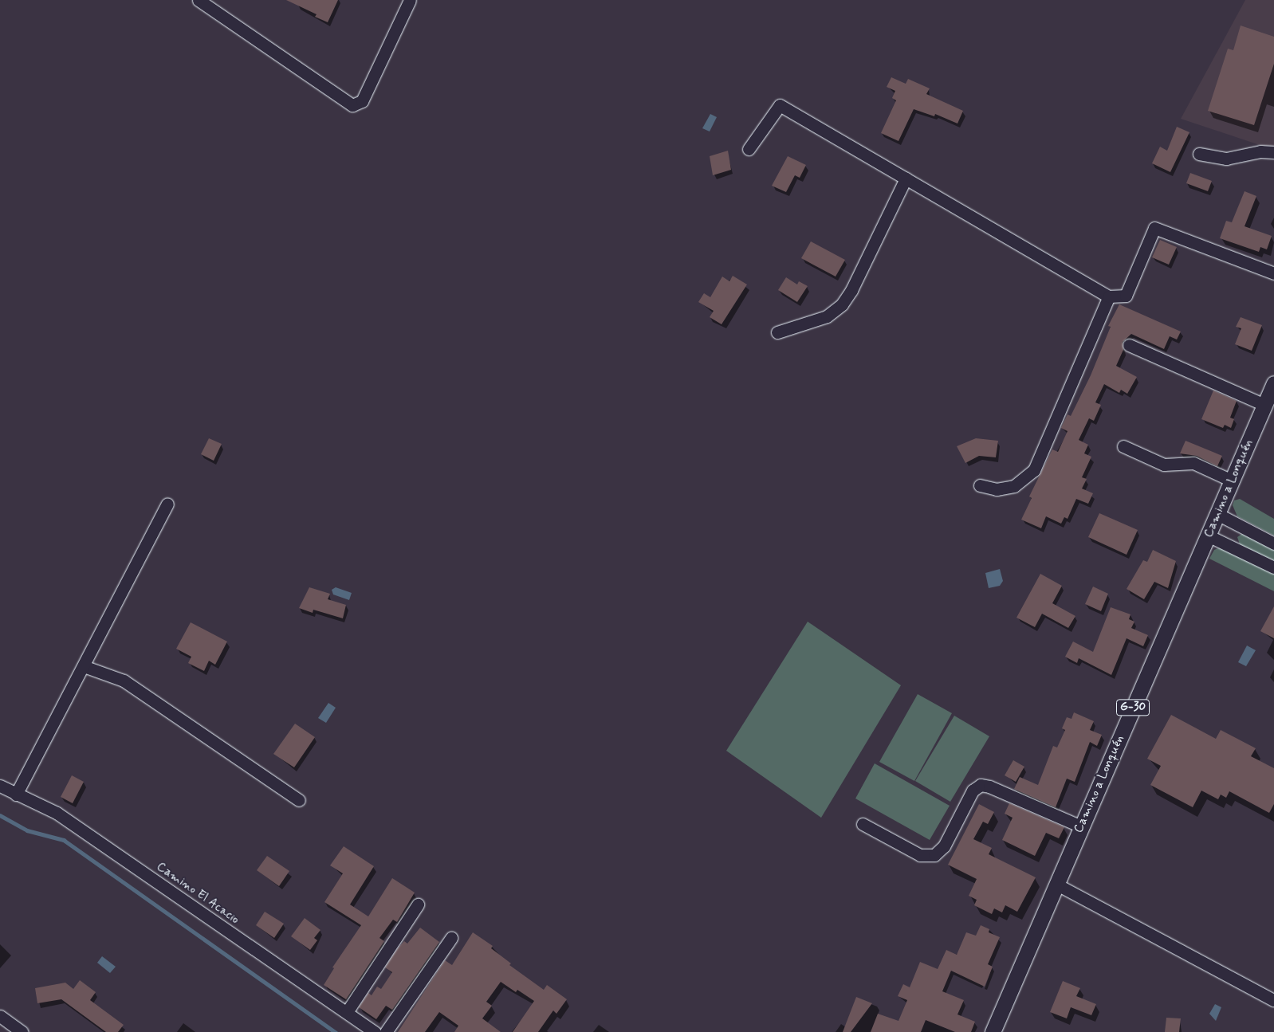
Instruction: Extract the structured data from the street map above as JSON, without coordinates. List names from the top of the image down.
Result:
{
  "streets": {
    "main road": ["Camino a Lonquén", "G-30"],
    "street": ["Camino El Acacio"]
  }
}
